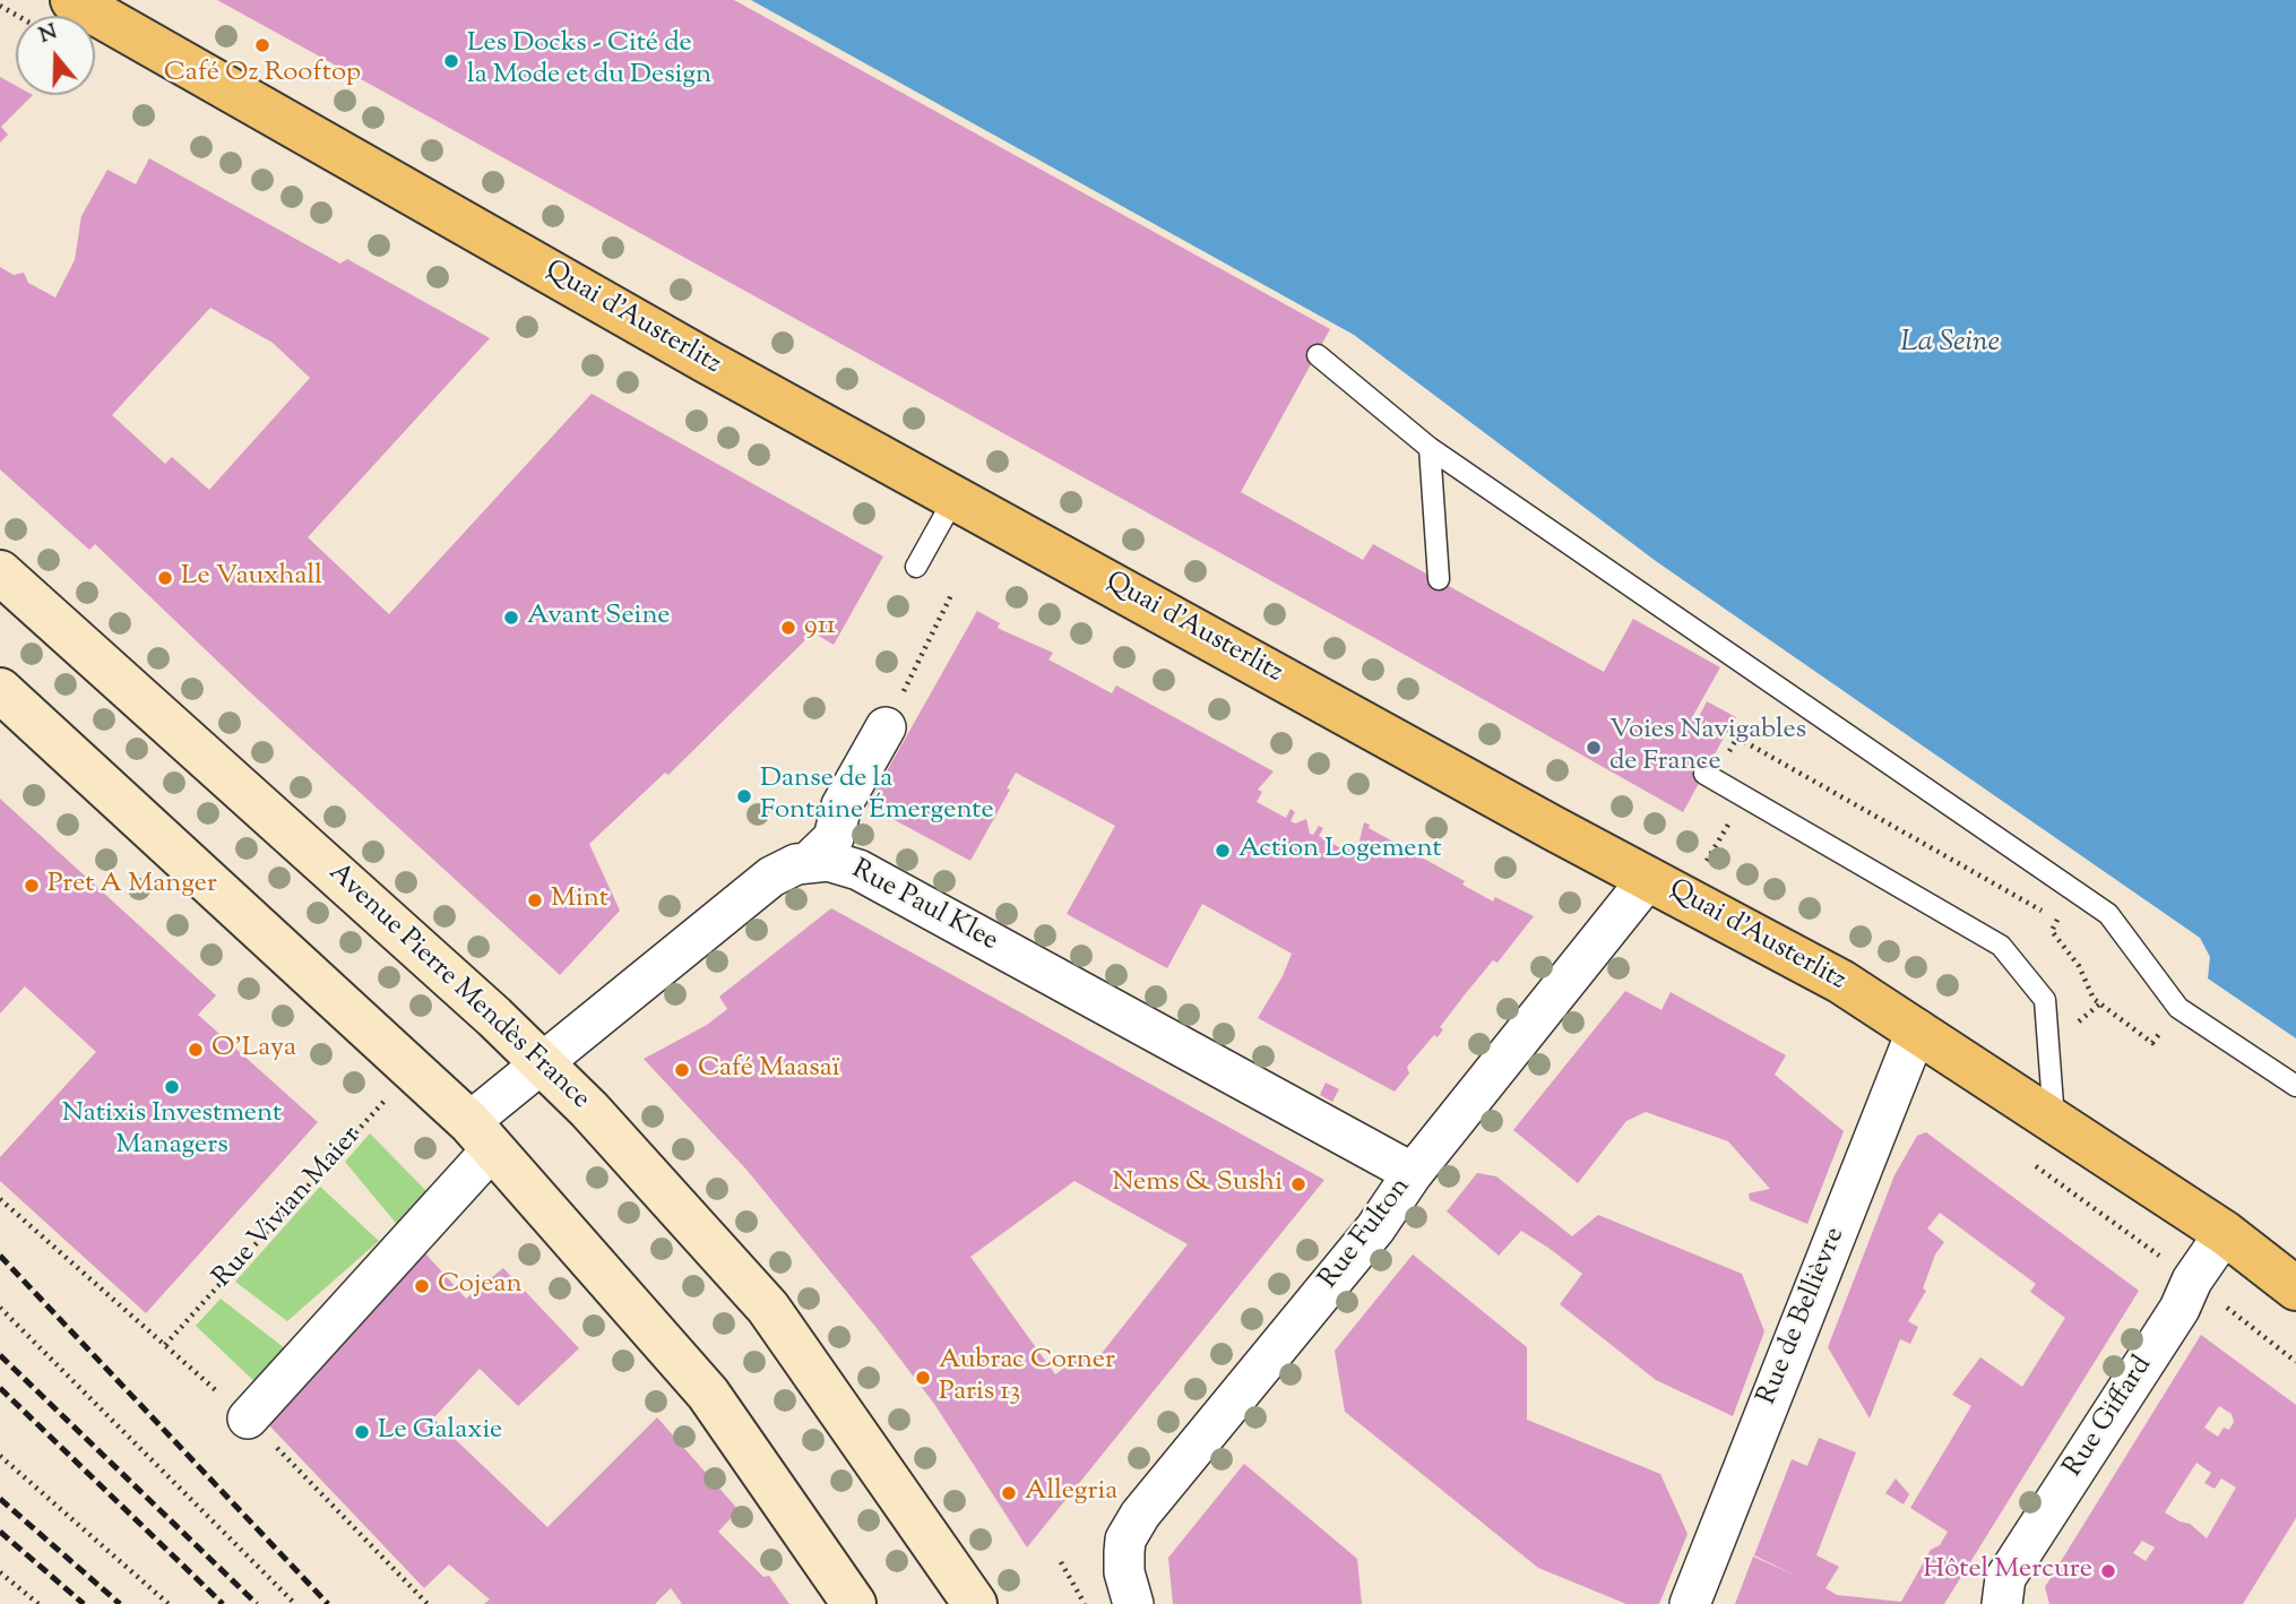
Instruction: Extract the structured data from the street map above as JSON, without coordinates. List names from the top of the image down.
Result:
{
  "streets": {
    "main road": ["Quai d'Austerlitz"],
    "street": [
      "Rue Paul Klee",
      "Avenue Pierre Mendès France",
      "Rue Fulton",
      "Rue de Bellièvre",
      "Rue Giffard"
    ],
    "path": ["Rue Vivian Maier"]
  },
  "crossings": [
    ["Quai d'Austerlitz", "Rue Fulton"],
    ["Quai d'Austerlitz", "Rue de Bellièvre"],
    ["Quai d'Austerlitz", "Rue Giffard"],
    ["Rue Paul Klee", "Avenue Pierre Mendès France"],
    ["Rue Paul Klee", "Rue Fulton"]
  ],
  "water": ["La Seine"],
  "places": [
    "Café Oz Rooftop",
    "Les Docks - Cité de la Mode et du Design",
    "Le Vauxhall",
    "Avant Seine",
    "911",
    "Voies Navigables de France",
    "Danse de la Fontaine Émergente",
    "Action Logement",
    "Pret A Manger",
    "Mint",
    "O’Laya",
    "Café Maasaï",
    "Natixis Investment Managers",
    "Nems & Sushi",
    "Cojean",
    "Aubrac Corner Paris 13",
    "Le Galaxie",
    "Allegria",
    "Hôtel Mercure"
  ],
  "north": "top"
}
